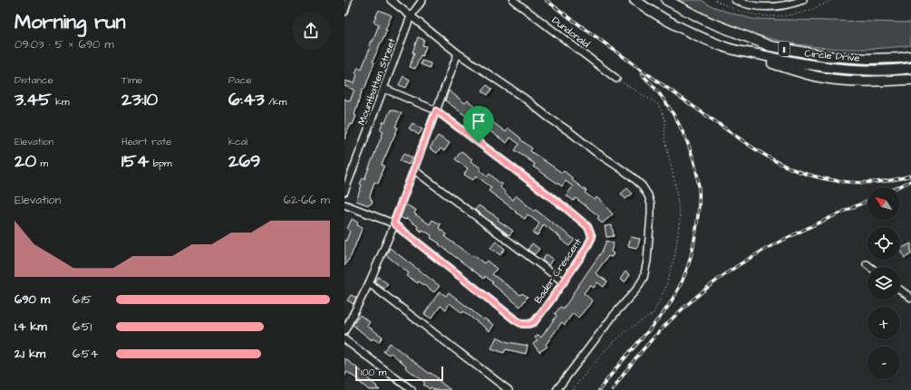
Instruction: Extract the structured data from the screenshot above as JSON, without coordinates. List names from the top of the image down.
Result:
{
  "streets": {
    "highway": ["11", "Circle Drive"],
    "street": ["Dundonald", "Mountbatten Street", "Bader Crescent"]
  },
  "crossings": [
    ["Mountbatten Street", "Bader Crescent"]
  ],
  "scale_bar": "100 m",
  "north": "top left",
  "page": {
    "heading": ["Morning run", "09:03 · 5 × 690 m"],
    "stats": [
      ["Distance", "3.45 km"],
      ["Time", "23:10"],
      ["Pace", "6:43 /km"],
      ["Elevation", "20 m"],
      ["Heart rate", "154 bpm"],
      ["kcal", "269"]
    ],
    "chart": ["Elevation", "62–66 m"],
    "map_buttons": ["+", "−"],
    "list": [
      {
        "name": "690 m",
        "note": "6:15"
      },
      {
        "name": "1.4 km",
        "note": "6:51"
      },
      {
        "name": "2.1 km",
        "note": "6:54"
      }
    ],
    "scale": "100 m"
  }
}
